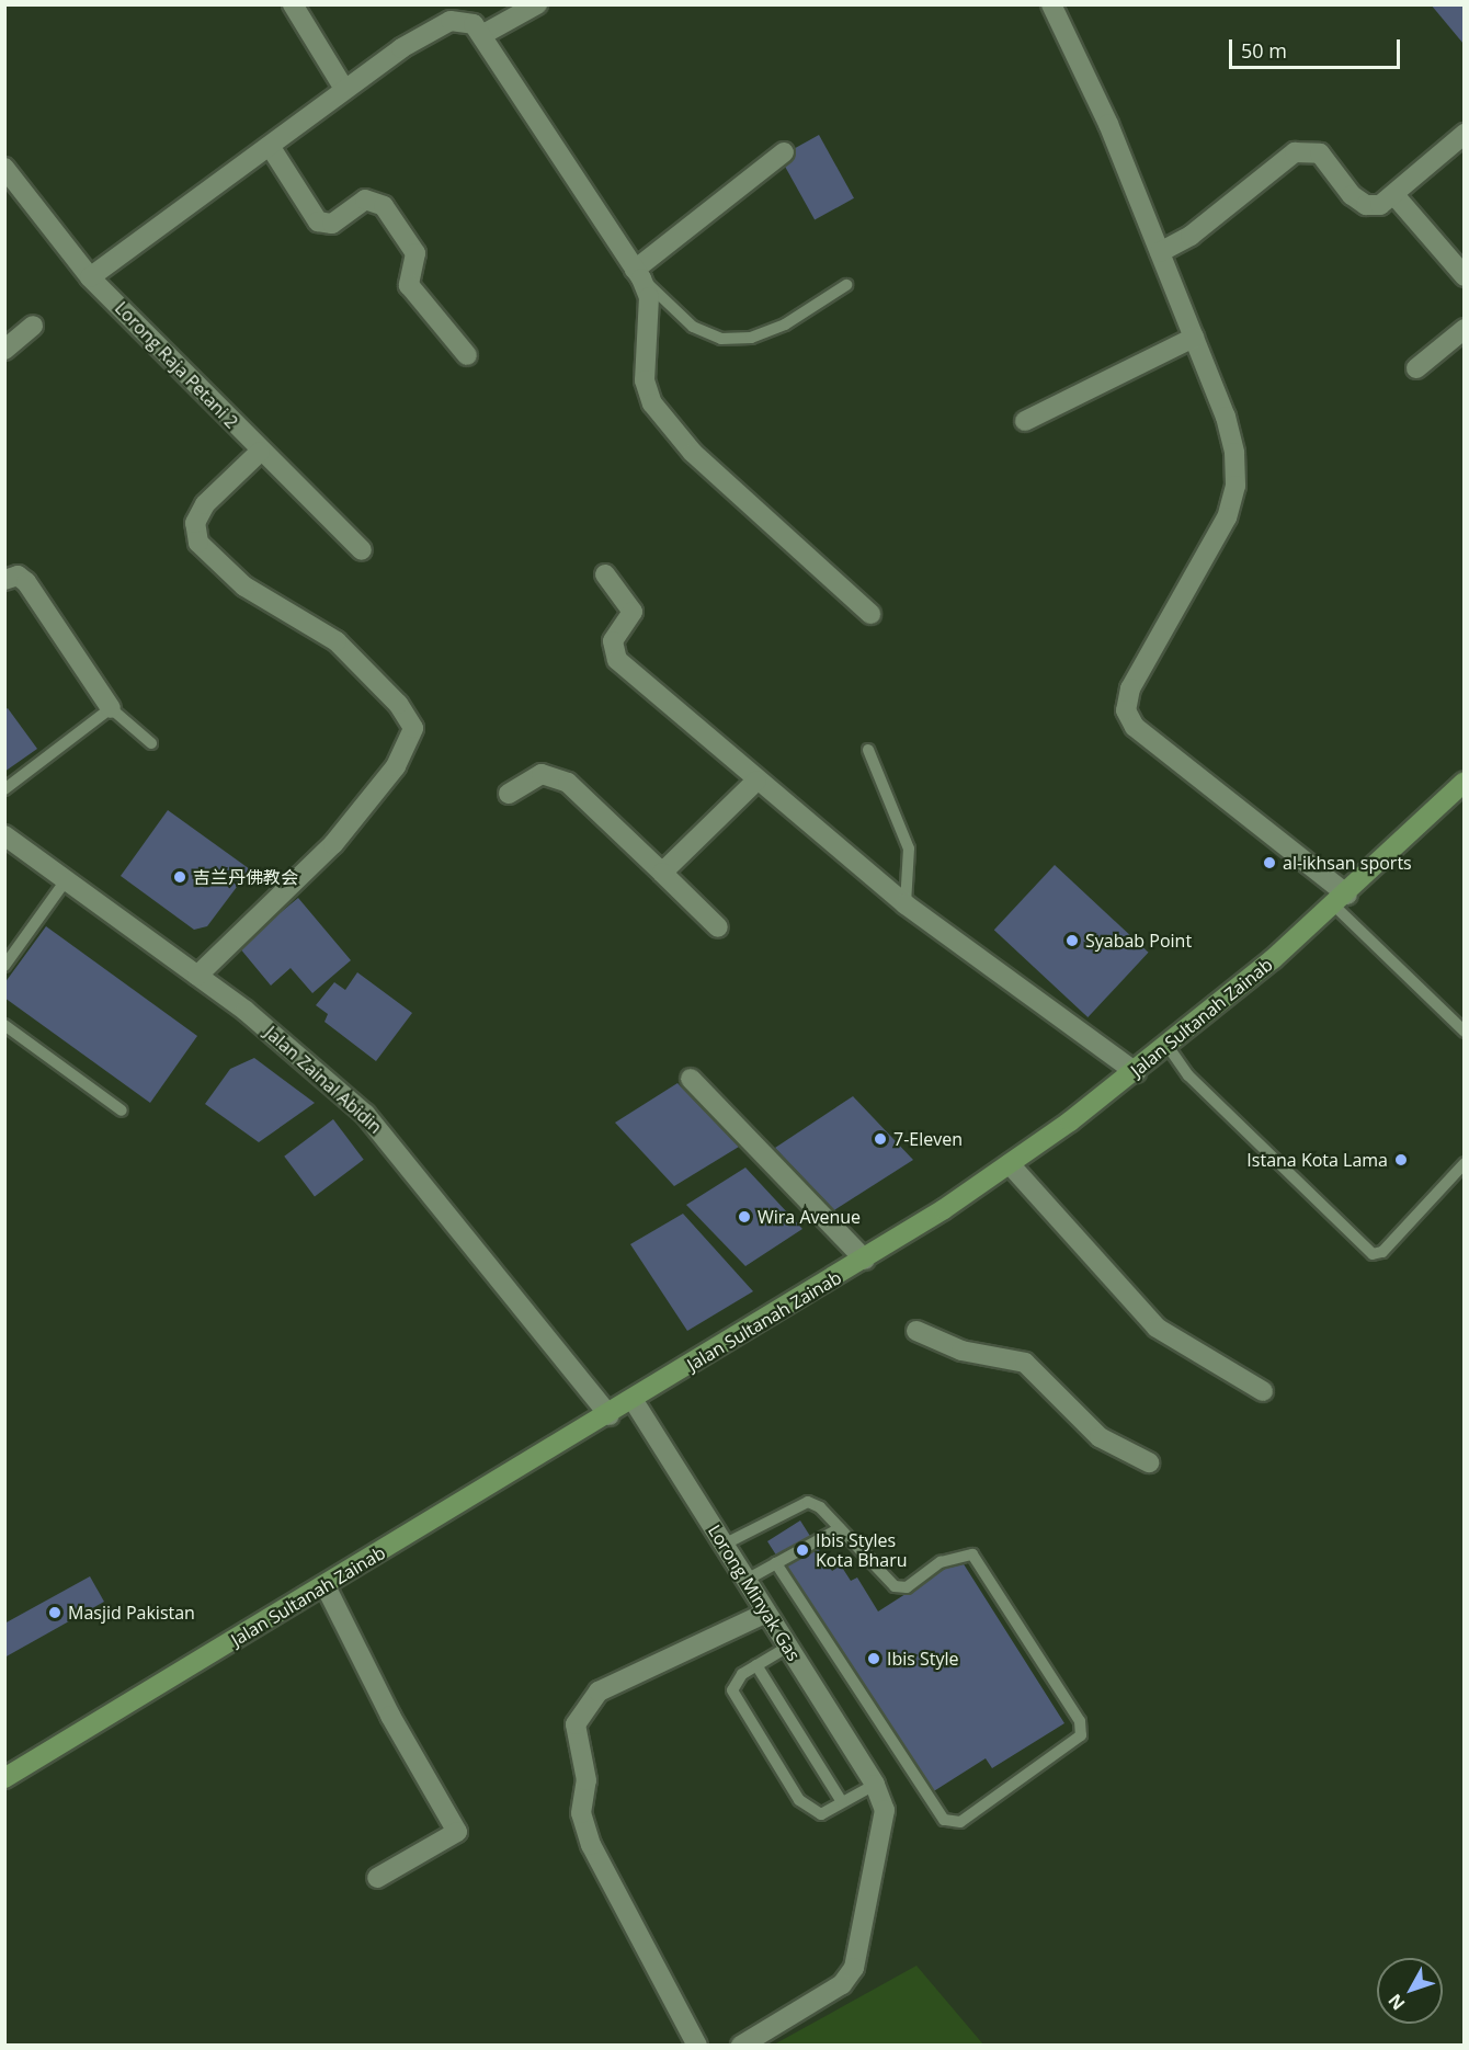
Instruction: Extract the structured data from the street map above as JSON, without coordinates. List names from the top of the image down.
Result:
{
  "streets": {
    "main road": ["Jalan Sultanah Zainab"],
    "street": ["Lorong Raja Petani 2", "Jalan Zainal Abidin", "Lorong Minyak Gas"]
  },
  "crossings": [
    ["Jalan Sultanah Zainab", "Jalan Zainal Abidin"],
    ["Jalan Sultanah Zainab", "Lorong Minyak Gas"]
  ],
  "places": [
    "al-ikhsan sports",
    "吉兰丹佛教会",
    "Syabab Point",
    "7-Eleven",
    "Istana Kota Lama",
    "Wira Avenue",
    "Ibis Styles Kota Bharu",
    "Masjid Pakistan",
    "Ibis Style"
  ],
  "scale_bar": "50 m",
  "north": "bottom left"
}
